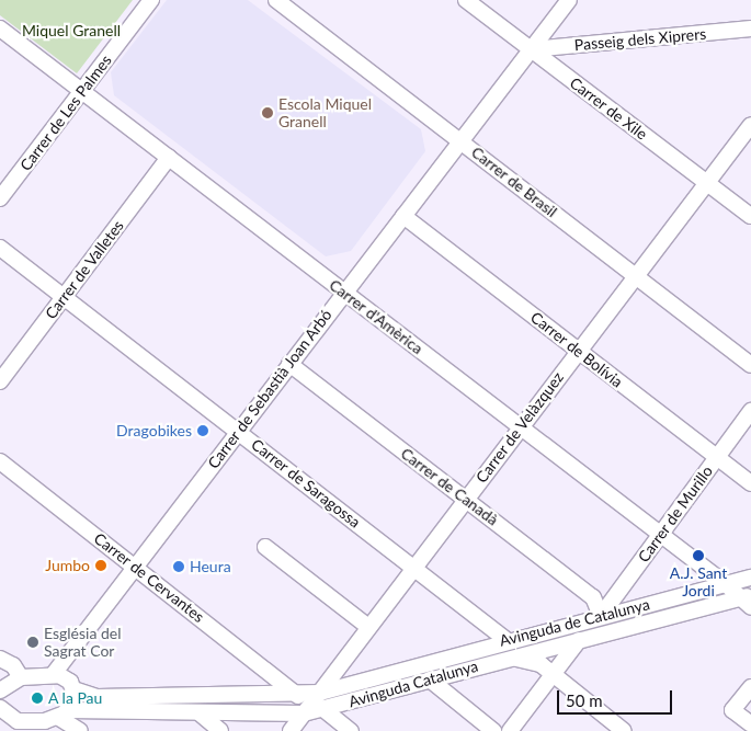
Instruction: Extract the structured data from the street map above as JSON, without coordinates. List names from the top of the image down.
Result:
{
  "streets": {
    "street": [
      "Passeig dels Xiprers",
      "Carrer de Xile",
      "Carrer de Les Palmes",
      "Carrer de Brasil",
      "Carrer de Valletes",
      "Carrer d'Amèrica",
      "Carrer de Bolívia",
      "Carrer de Sebastià Joan Arbó",
      "Carrer de Velàzquez",
      "Carrer de Saragossa",
      "Carrer de Canadà",
      "Carrer de Murillo",
      "Carrer de Cervantes",
      "Avinguda de Catalunya",
      "Avinguda Catalunya"
    ]
  },
  "crossings": [
    ["Passeig dels Xiprers", "Carrer de Xile"],
    ["Passeig dels Xiprers", "Carrer de Sebastià Joan Arbó"],
    ["Carrer de Xile", "Carrer de Sebastià Joan Arbó"],
    ["Carrer de Xile", "Carrer de Velàzquez"],
    ["Carrer de Les Palmes", "Carrer d'Amèrica"],
    ["Carrer de Brasil", "Carrer de Sebastià Joan Arbó"],
    ["Carrer de Brasil", "Carrer de Velàzquez"],
    ["Carrer de Valletes", "Carrer d'Amèrica"],
    ["Carrer de Valletes", "Carrer de Saragossa"],
    ["Carrer d'Amèrica", "Carrer de Sebastià Joan Arbó"],
    ["Carrer d'Amèrica", "Carrer de Velàzquez"],
    ["Carrer d'Amèrica", "Carrer de Murillo"],
    ["Carrer d'Amèrica", "Avinguda de Catalunya"],
    ["Carrer d'Amèrica", "Avinguda Catalunya"],
    ["Carrer de Bolívia", "Carrer de Sebastià Joan Arbó"],
    ["Carrer de Bolívia", "Carrer de Velàzquez"],
    ["Carrer de Bolívia", "Carrer de Murillo"],
    ["Carrer de Sebastià Joan Arbó", "Carrer de Saragossa"],
    ["Carrer de Sebastià Joan Arbó", "Carrer de Canadà"],
    ["Carrer de Sebastià Joan Arbó", "Carrer de Cervantes"],
    ["Carrer de Sebastià Joan Arbó", "Avinguda de Catalunya"],
    ["Carrer de Velàzquez", "Carrer de Saragossa"],
    ["Carrer de Velàzquez", "Carrer de Canadà"],
    ["Carrer de Velàzquez", "Avinguda de Catalunya"],
    ["Carrer de Velàzquez", "Avinguda Catalunya"],
    ["Carrer de Saragossa", "Avinguda de Catalunya"],
    ["Carrer de Canadà", "Carrer de Murillo"],
    ["Carrer de Canadà", "Avinguda de Catalunya"],
    ["Carrer de Murillo", "Avinguda de Catalunya"],
    ["Carrer de Cervantes", "Avinguda de Catalunya"]
  ],
  "parks": ["Miquel Granell"],
  "places": [
    "Escola Miquel Granell",
    "Dragobikes",
    "A.J. Sant Jordi",
    "Jumbo",
    "Heura",
    "Església del Sagrat Cor",
    "A la Pau"
  ],
  "scale_bar": "50 m"
}
